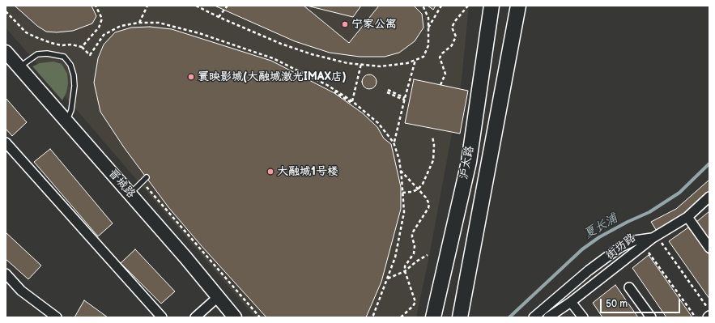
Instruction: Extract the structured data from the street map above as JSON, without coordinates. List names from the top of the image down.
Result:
{
  "streets": {
    "main road": ["沪太路"],
    "street": ["晋城路", "街坊路"]
  },
  "water": ["夏长浦"],
  "places": ["宁家公寓", "寰映影城(大融城激光IMAX店)", "大融城1号楼"],
  "scale_bar": "50 m"
}
